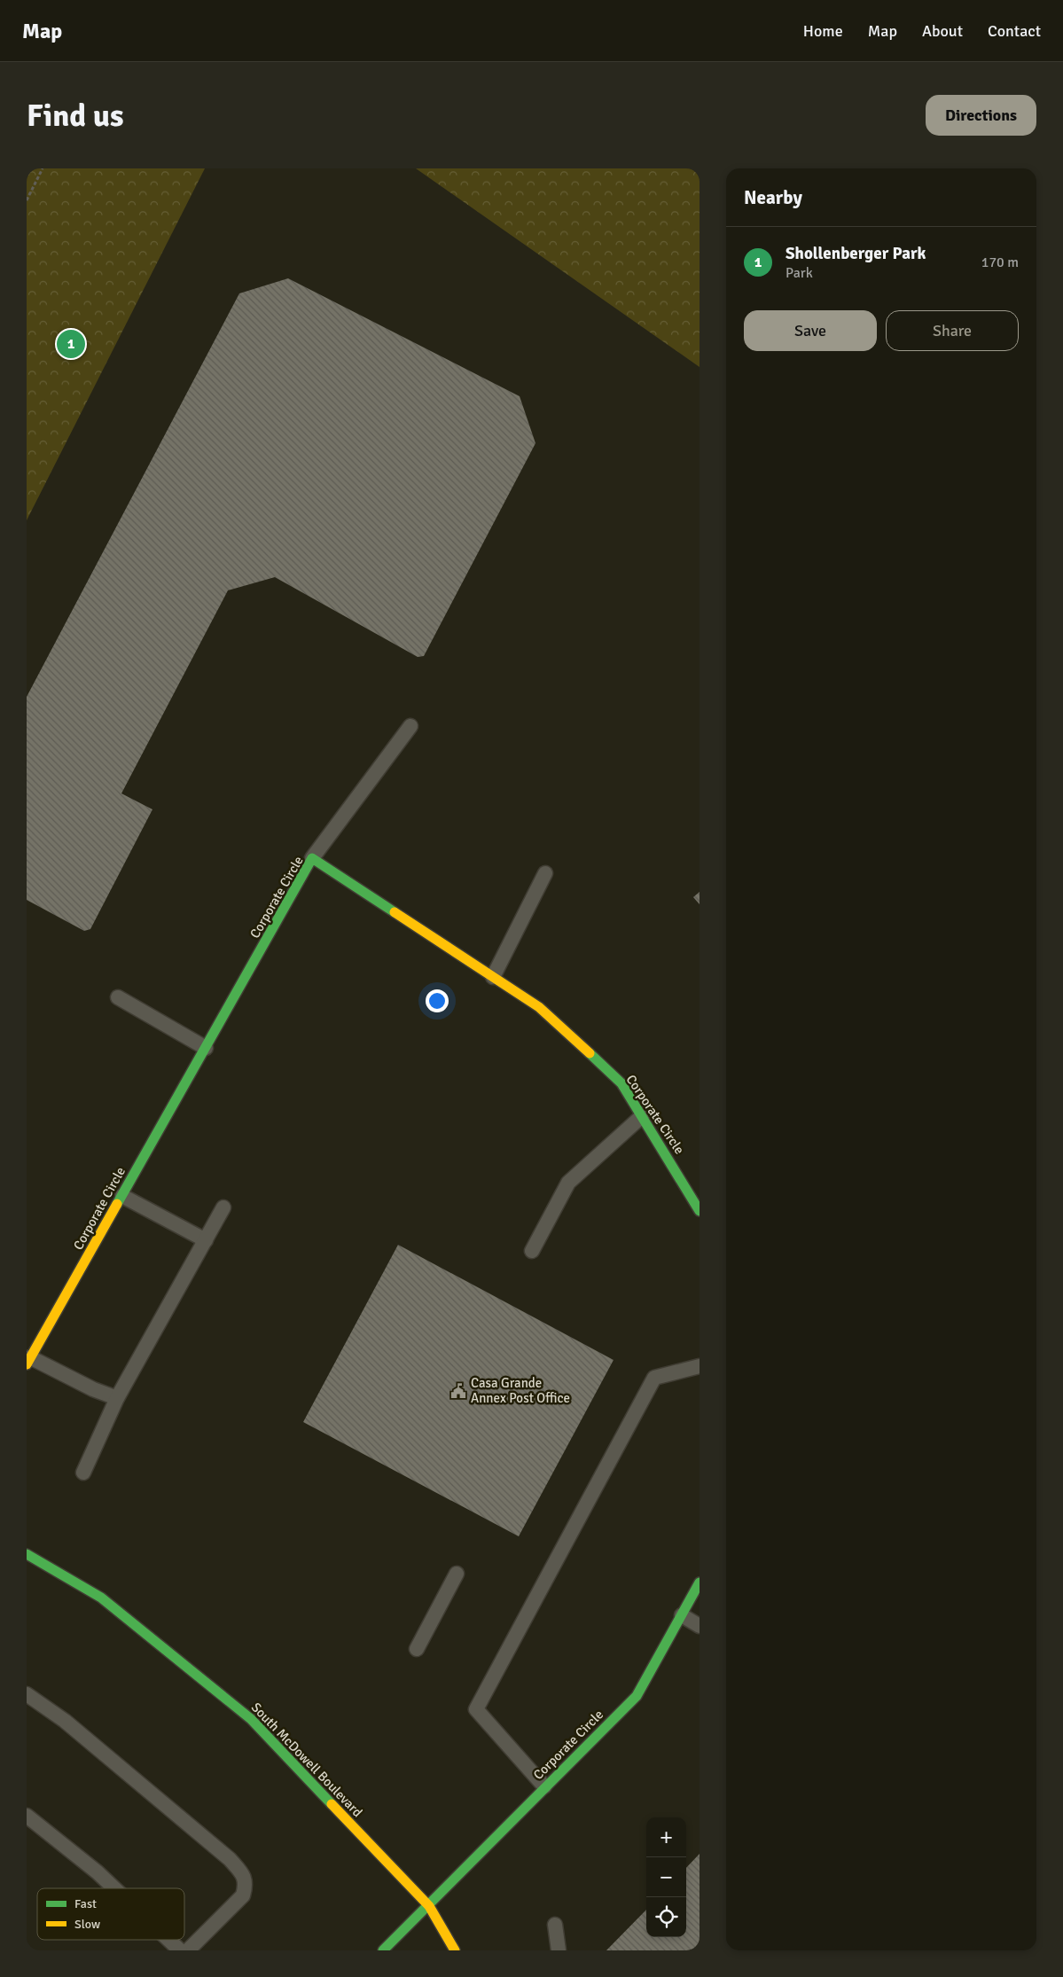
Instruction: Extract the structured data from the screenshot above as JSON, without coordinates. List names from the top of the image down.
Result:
{
  "streets": {
    "street": ["Corporate Circle", "South McDowell Boulevard"]
  },
  "crossings": [
    ["Corporate Circle", "South McDowell Boulevard"]
  ],
  "places": {
    "public building": ["Casa Grande Annex Post Office"]
  },
  "legend": ["Fast", "Slow"],
  "page": {
    "header": "Map",
    "nav": [
      "Home",
      "Map",
      "About",
      "Contact"
    ],
    "buttons": [
      "Directions",
      ["Save", "Share"]
    ],
    "title": "Find us",
    "heading": "Nearby",
    "list": [
      {
        "mark": "1",
        "name": "Shollenberger Park",
        "note": "Park",
        "value": "170 m"
      }
    ],
    "pins": "1",
    "map_buttons": ["+", "−"]
  }
}
